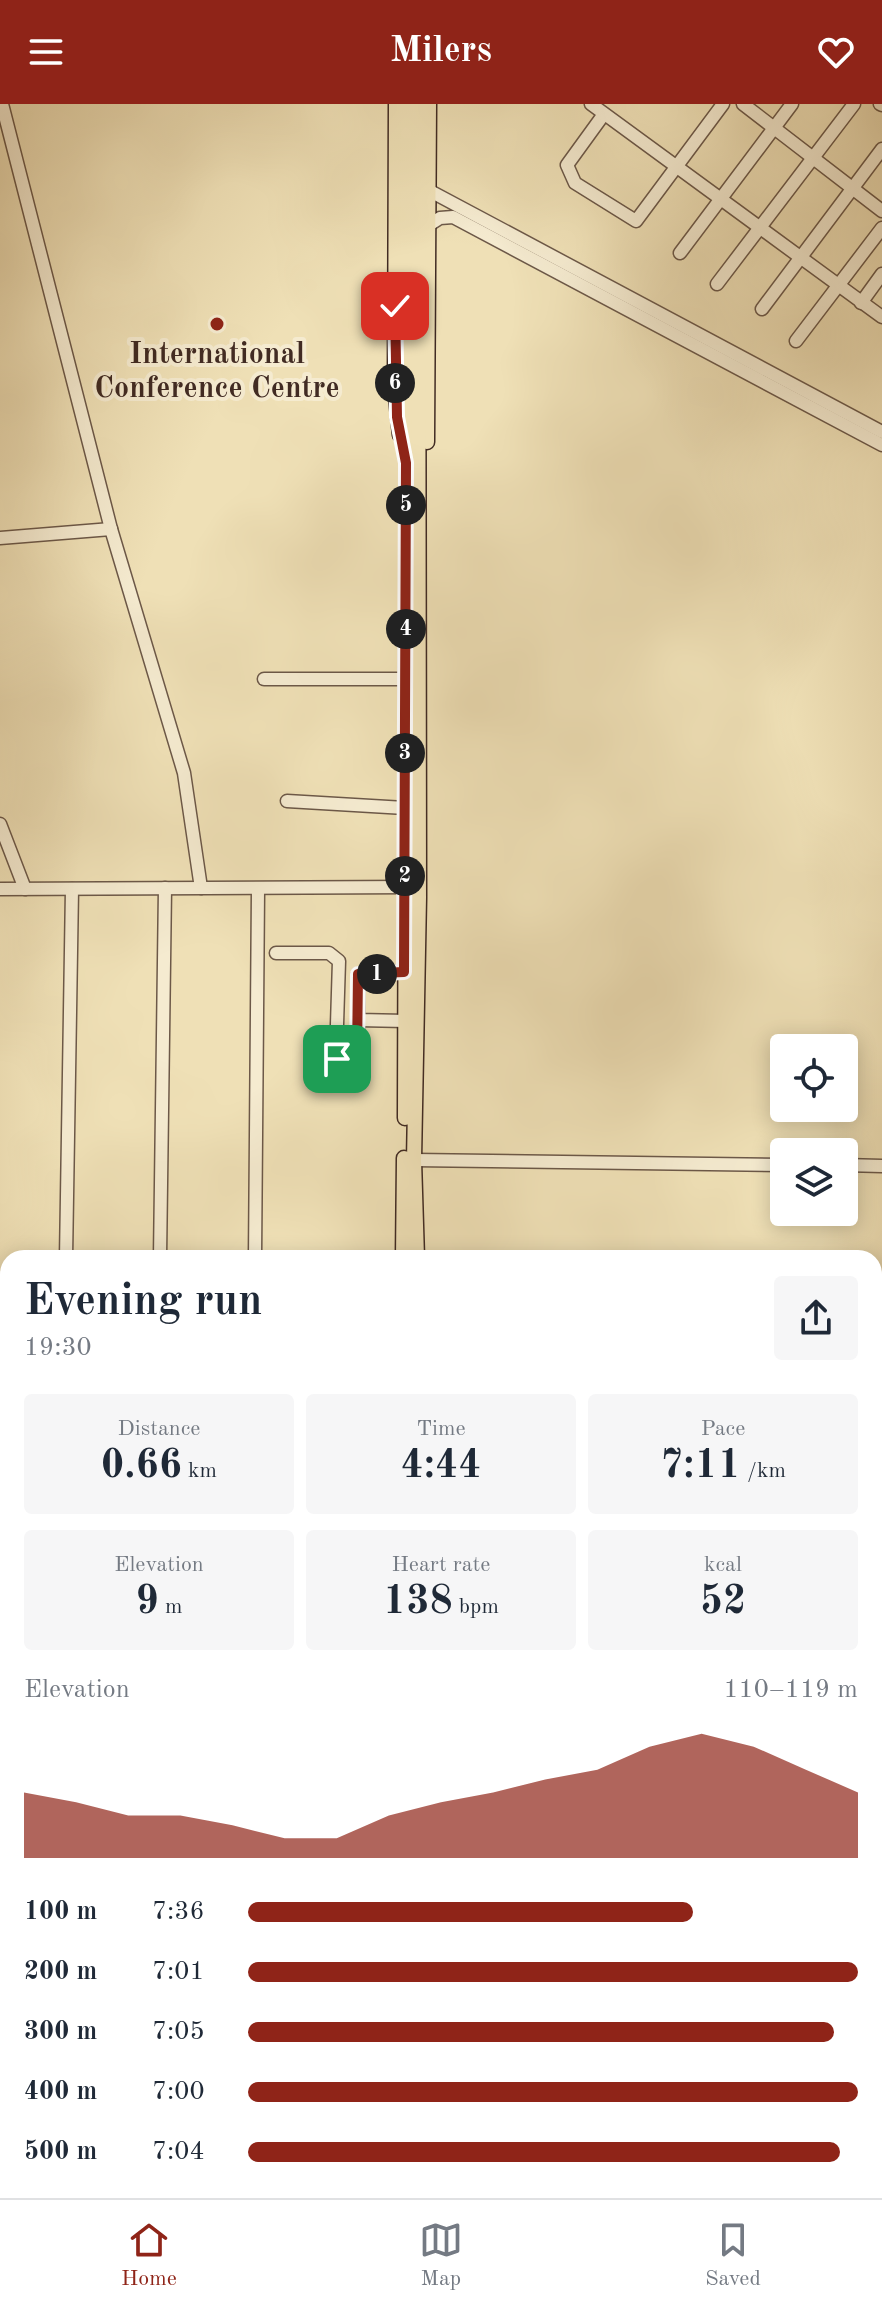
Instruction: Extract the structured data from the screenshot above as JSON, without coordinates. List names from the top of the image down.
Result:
{
  "places": ["International Conference Centre"],
  "page": {
    "header": "Milers",
    "pins": [
      "6",
      "5",
      "4",
      "3",
      "2",
      "1"
    ],
    "heading": ["Evening run", "19:30"],
    "stats": [
      ["Distance", "0.66 km"],
      ["Time", "4:44"],
      ["Pace", "7:11 /km"],
      ["Elevation", "9 m"],
      ["Heart rate", "138 bpm"],
      ["kcal", "52"]
    ],
    "chart": ["Elevation", "110–119 m"],
    "list": [
      {
        "name": "100 m",
        "note": "7:36"
      },
      {
        "name": "200 m",
        "note": "7:01"
      },
      {
        "name": "300 m",
        "note": "7:05"
      },
      {
        "name": "400 m",
        "note": "7:00"
      },
      {
        "name": "500 m",
        "note": "7:04"
      }
    ],
    "tabs": ["Home", "Map", "Saved"]
  }
}
